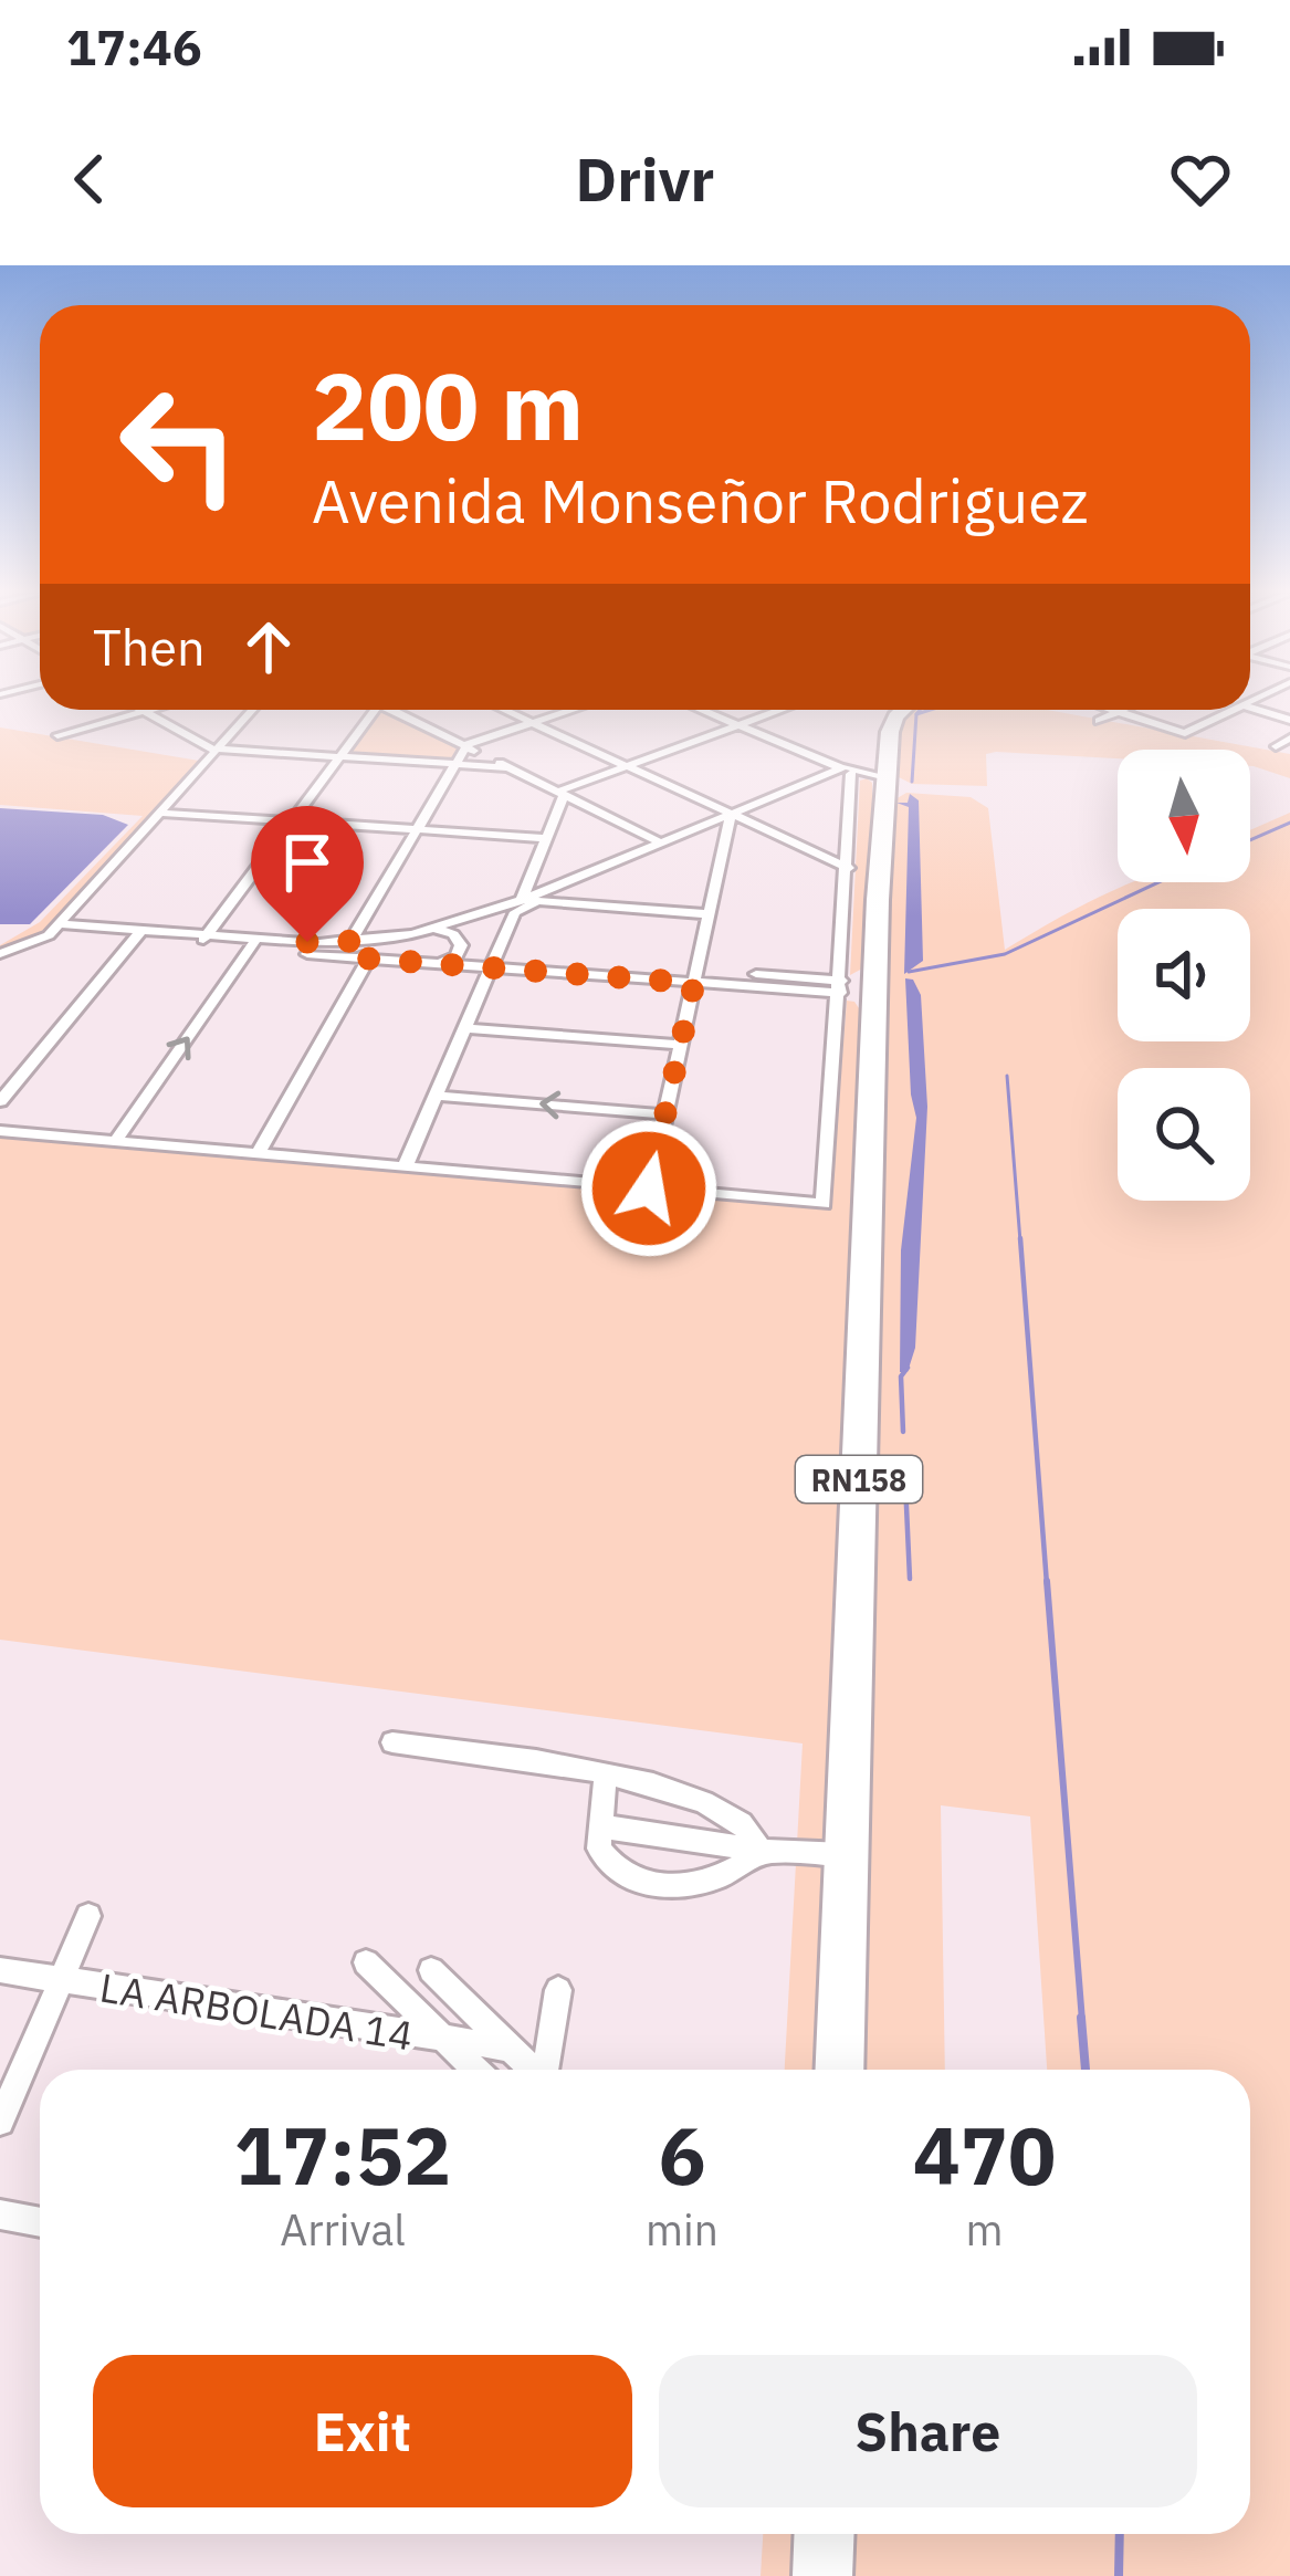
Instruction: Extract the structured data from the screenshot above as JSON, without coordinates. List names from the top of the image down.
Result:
{
  "streets": {
    "highway": ["RN158"],
    "street": ["LA ARBOLADA 14"]
  },
  "north": "bottom",
  "page": {
    "status": "17:46",
    "header": "Drivr",
    "turn": ["200 m", "Avenida Monseñor Rodriguez"],
    "then": "Then",
    "eta": [
      "17:52",
      "Arrival",
      "6",
      "min",
      "470",
      "m"
    ],
    "buttons": ["Exit", "Share"]
  }
}
